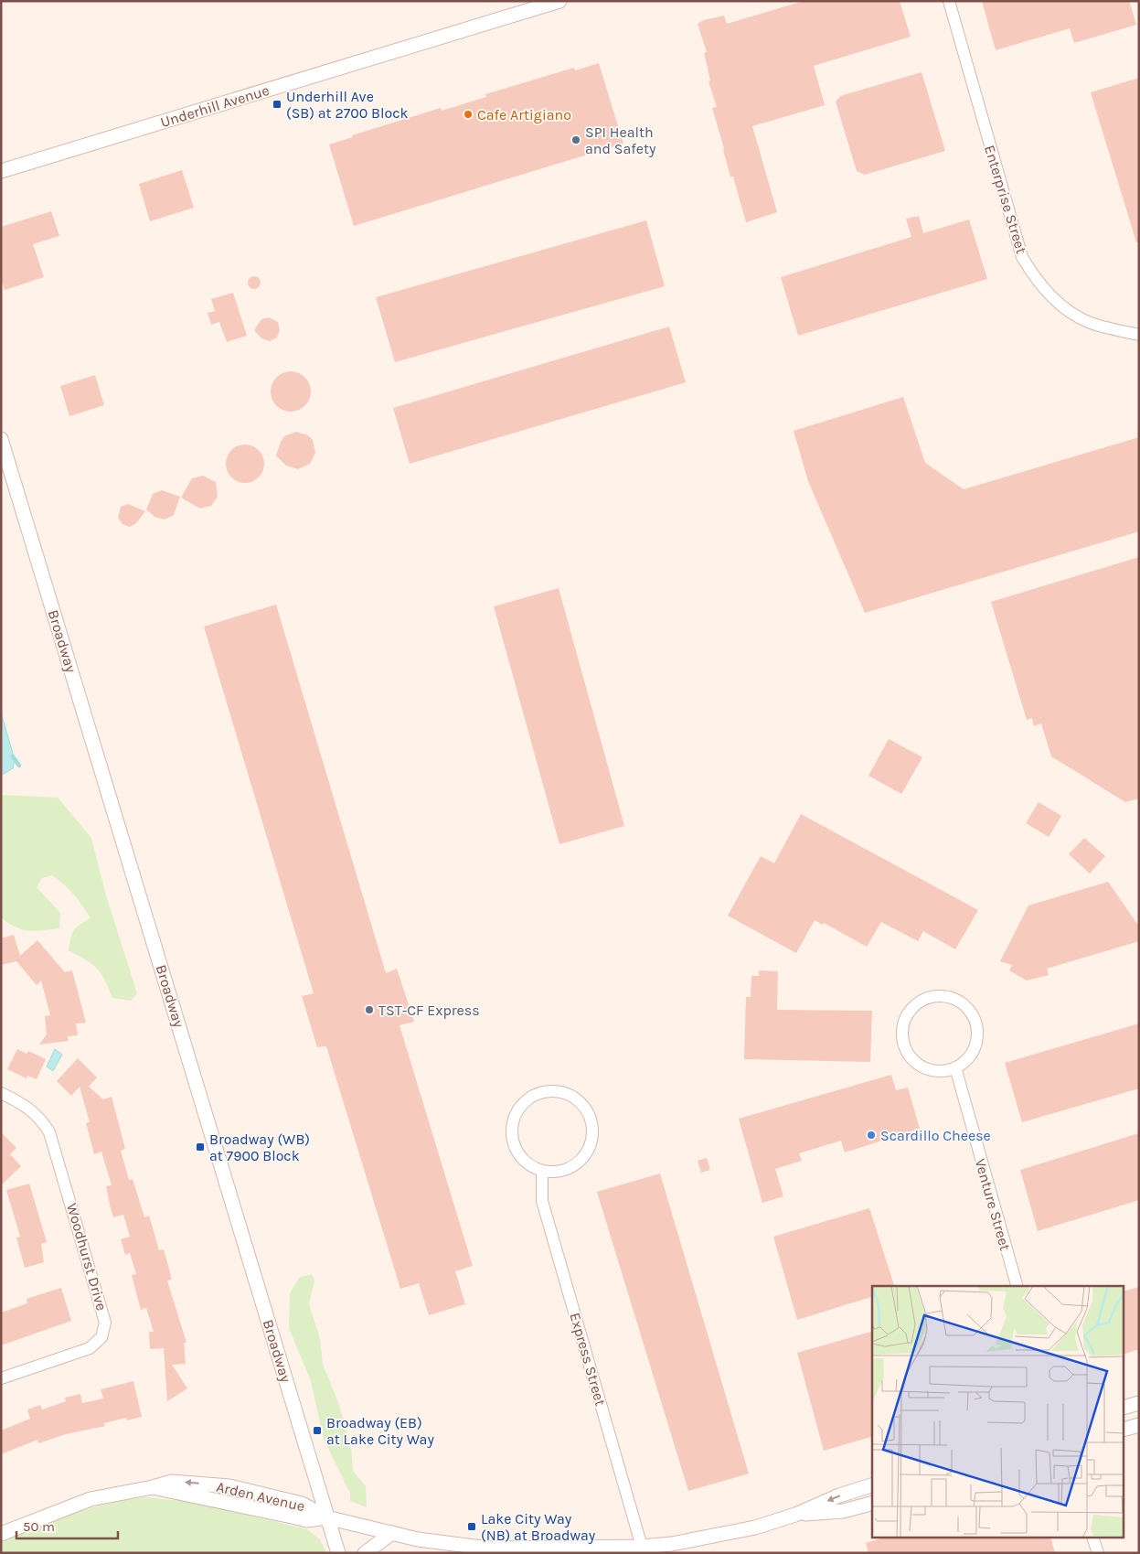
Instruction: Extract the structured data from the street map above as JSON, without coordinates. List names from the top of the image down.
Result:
{
  "streets": {
    "street": [
      "Underhill Avenue",
      "Enterprise Street",
      "Broadway",
      "Venture Street",
      "Woodhurst Drive",
      "Express Street",
      "Arden Avenue"
    ]
  },
  "crossings": [
    ["Broadway", "Arden Avenue"],
    ["Express Street", "Arden Avenue"]
  ],
  "places": {
    "transit": [
      "Underhill Ave (SB) at 2700 Block",
      "Broadway (WB) at 7900 Block",
      "Broadway (EB) at Lake City Way",
      "Lake City Way (NB) at Broadway"
    ],
    "other": [
      "Cafe Artigiano",
      "SPI Health and Safety",
      "TST-CF Express",
      "Scardillo Cheese"
    ]
  },
  "scale_bar": "50 m"
}
